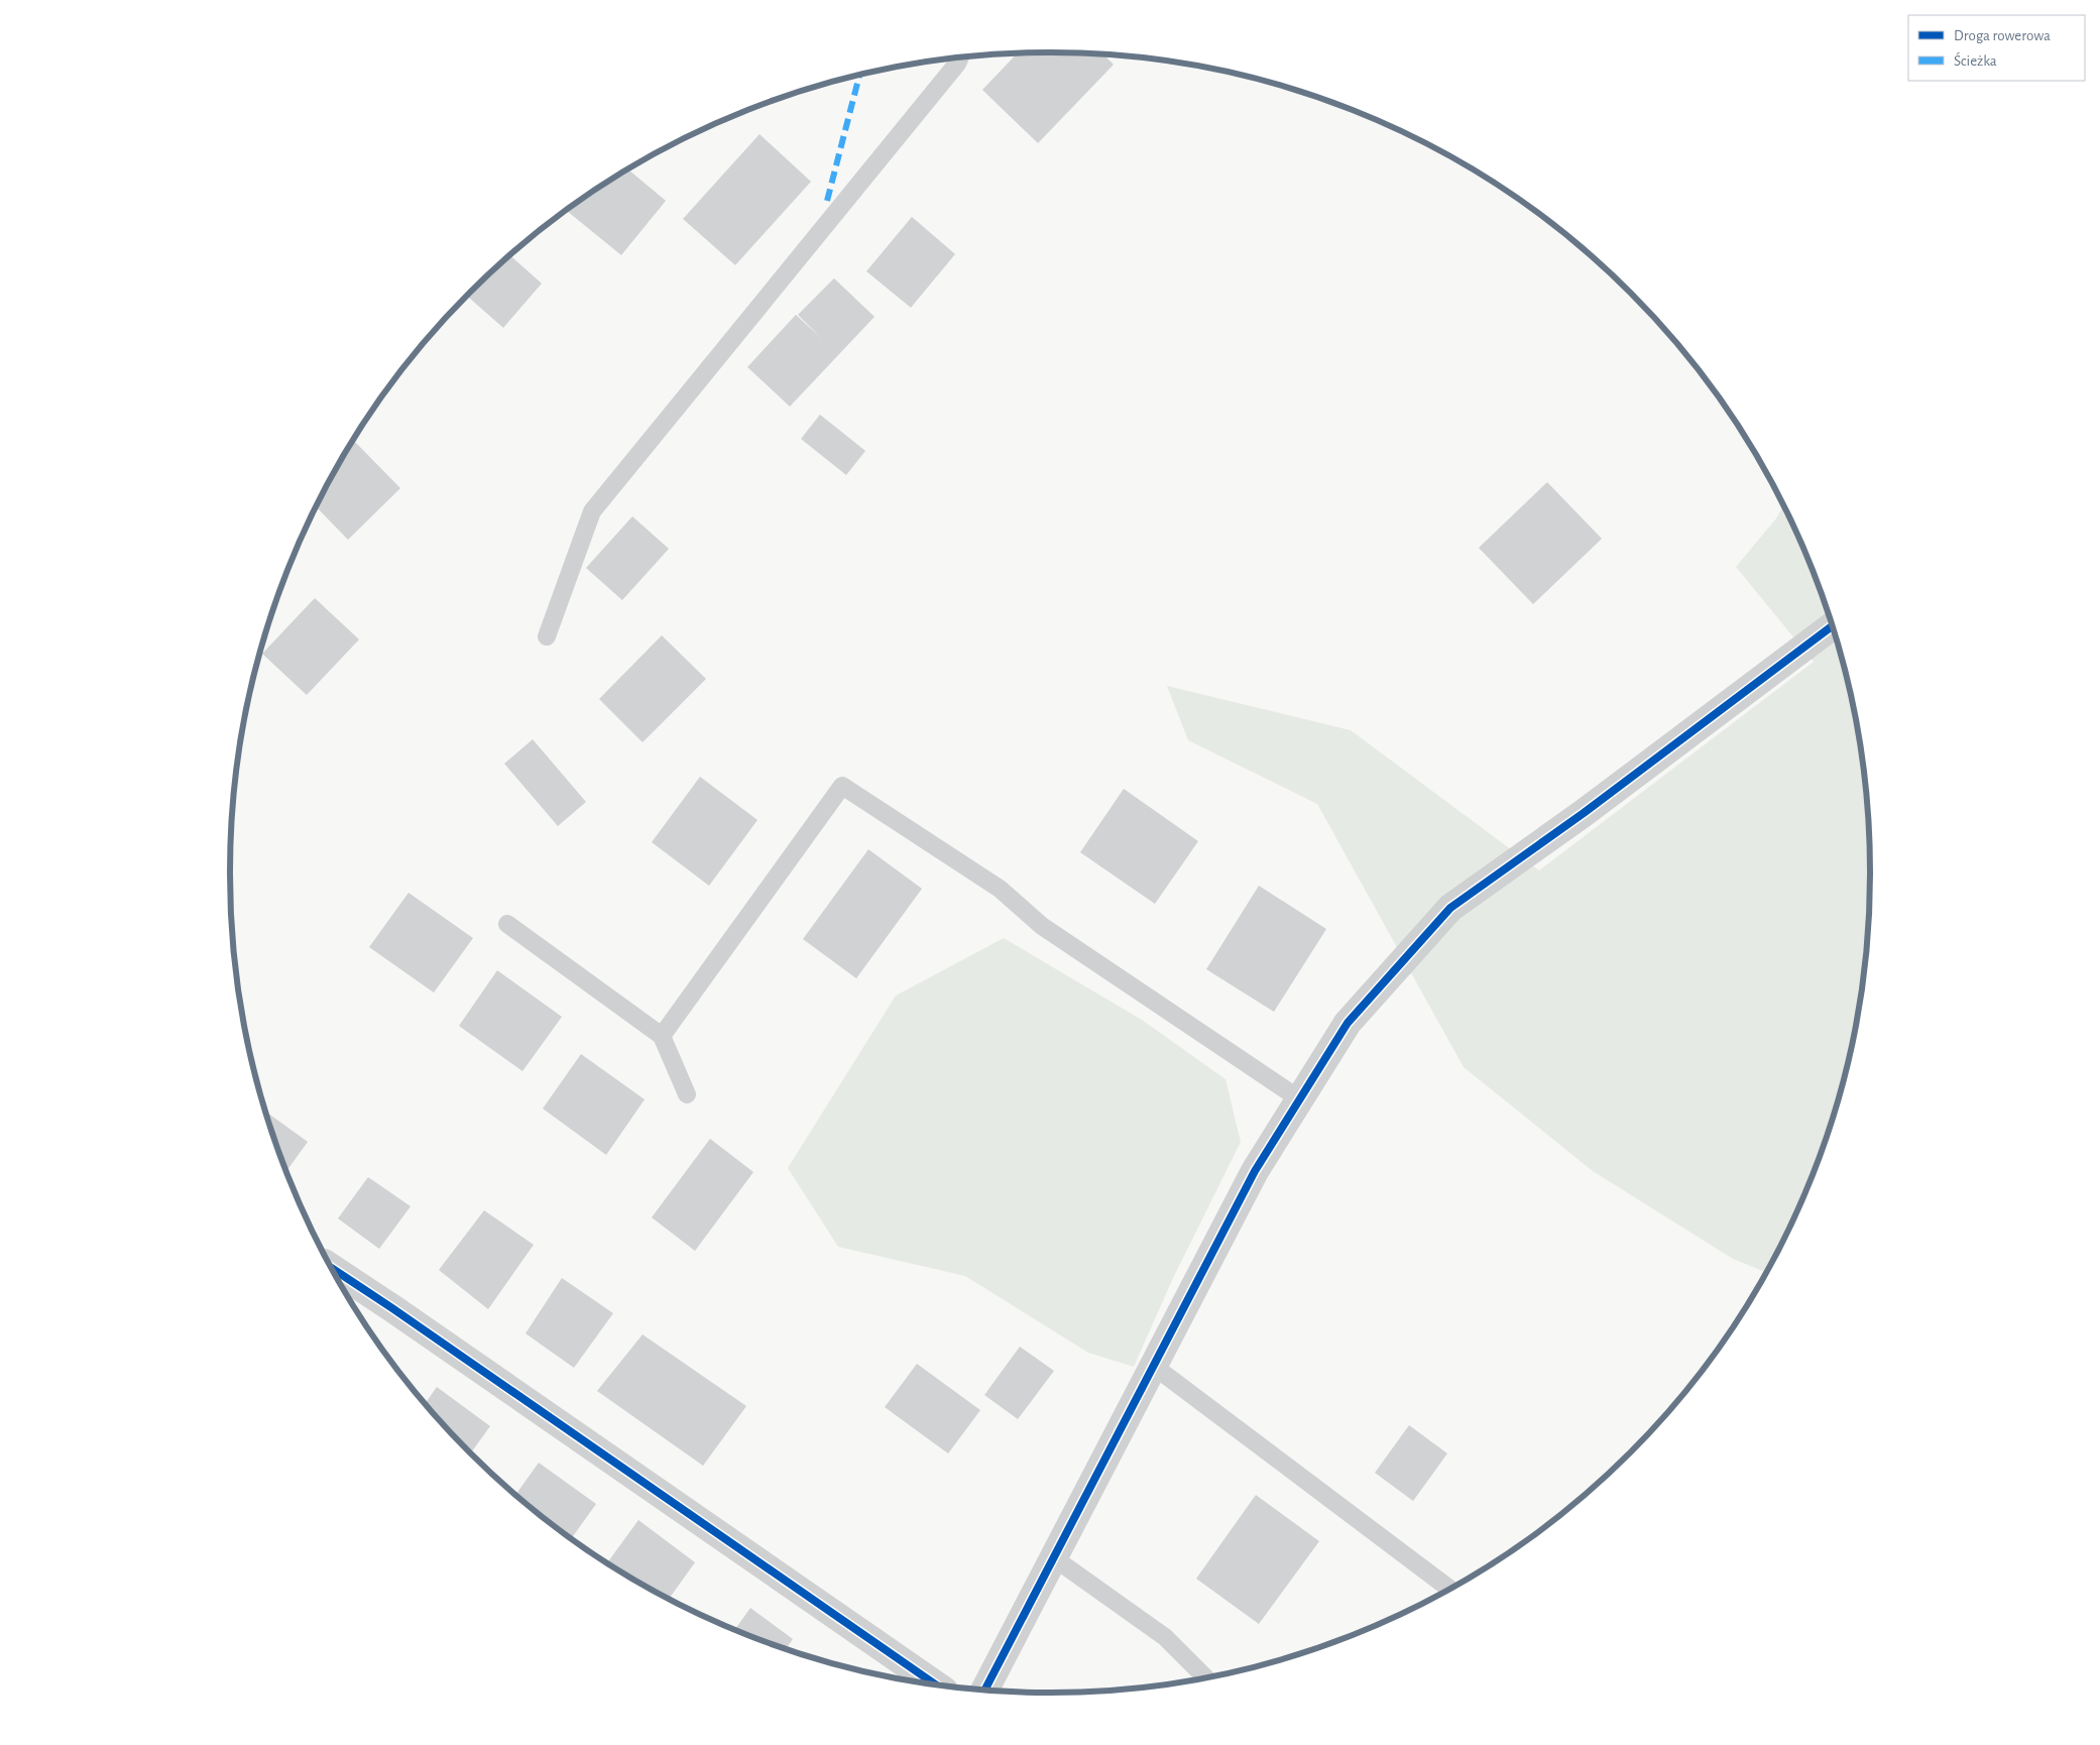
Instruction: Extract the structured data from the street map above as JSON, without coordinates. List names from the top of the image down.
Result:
{
  "legend": ["Droga rowerowa", "Ścieżka"]
}
